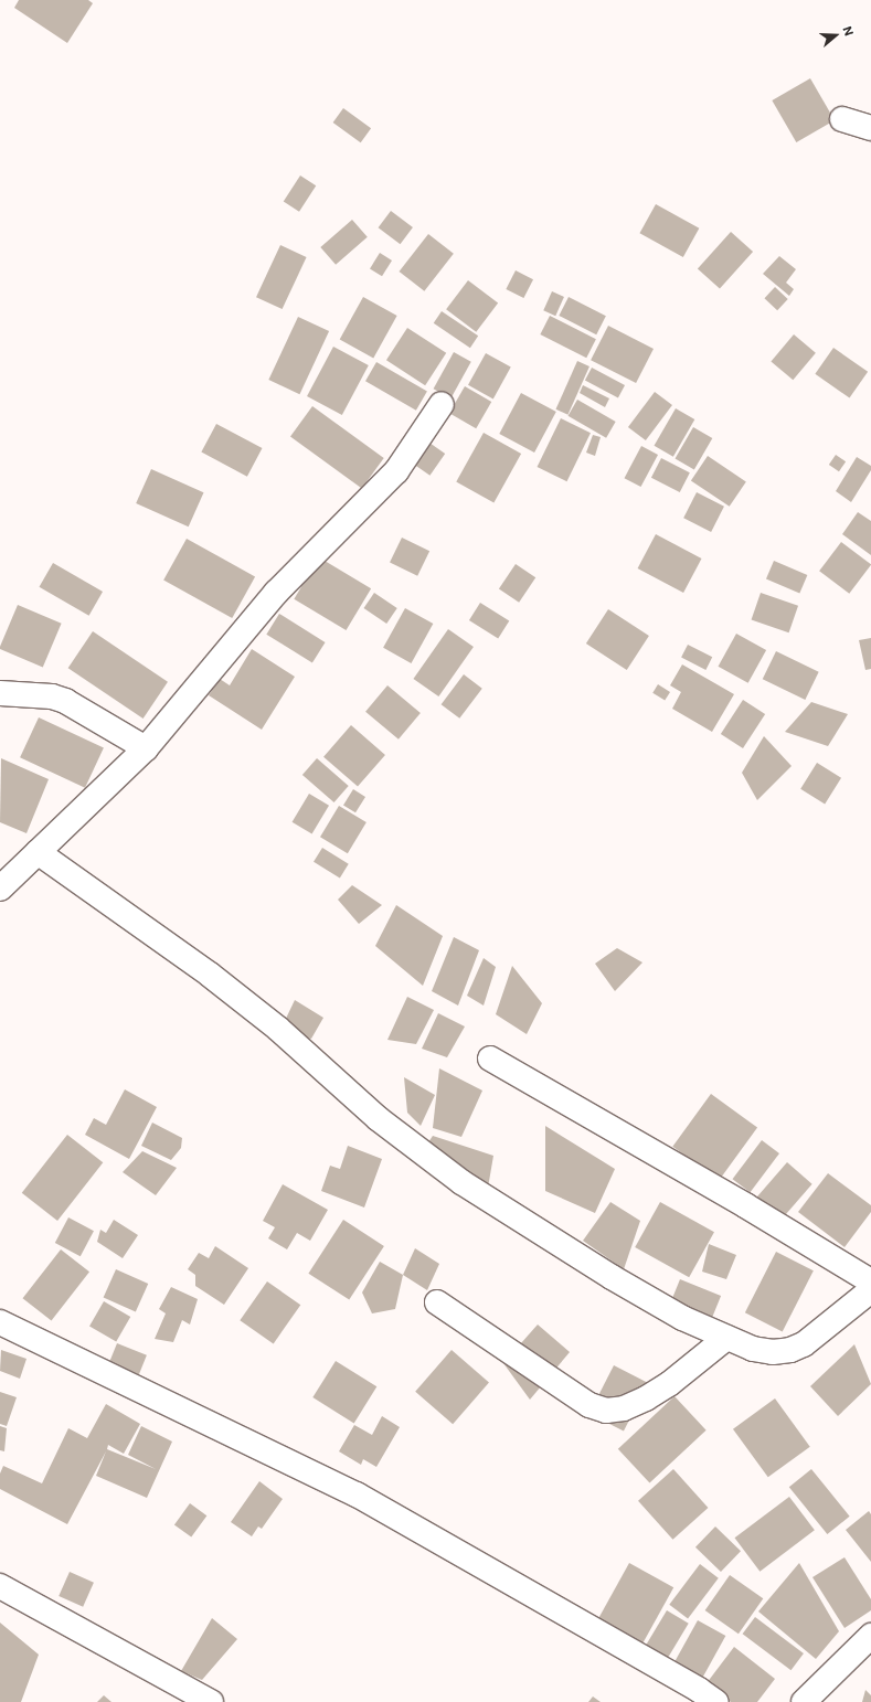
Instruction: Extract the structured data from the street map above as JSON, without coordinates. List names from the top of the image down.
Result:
{
  "north": "right"
}
